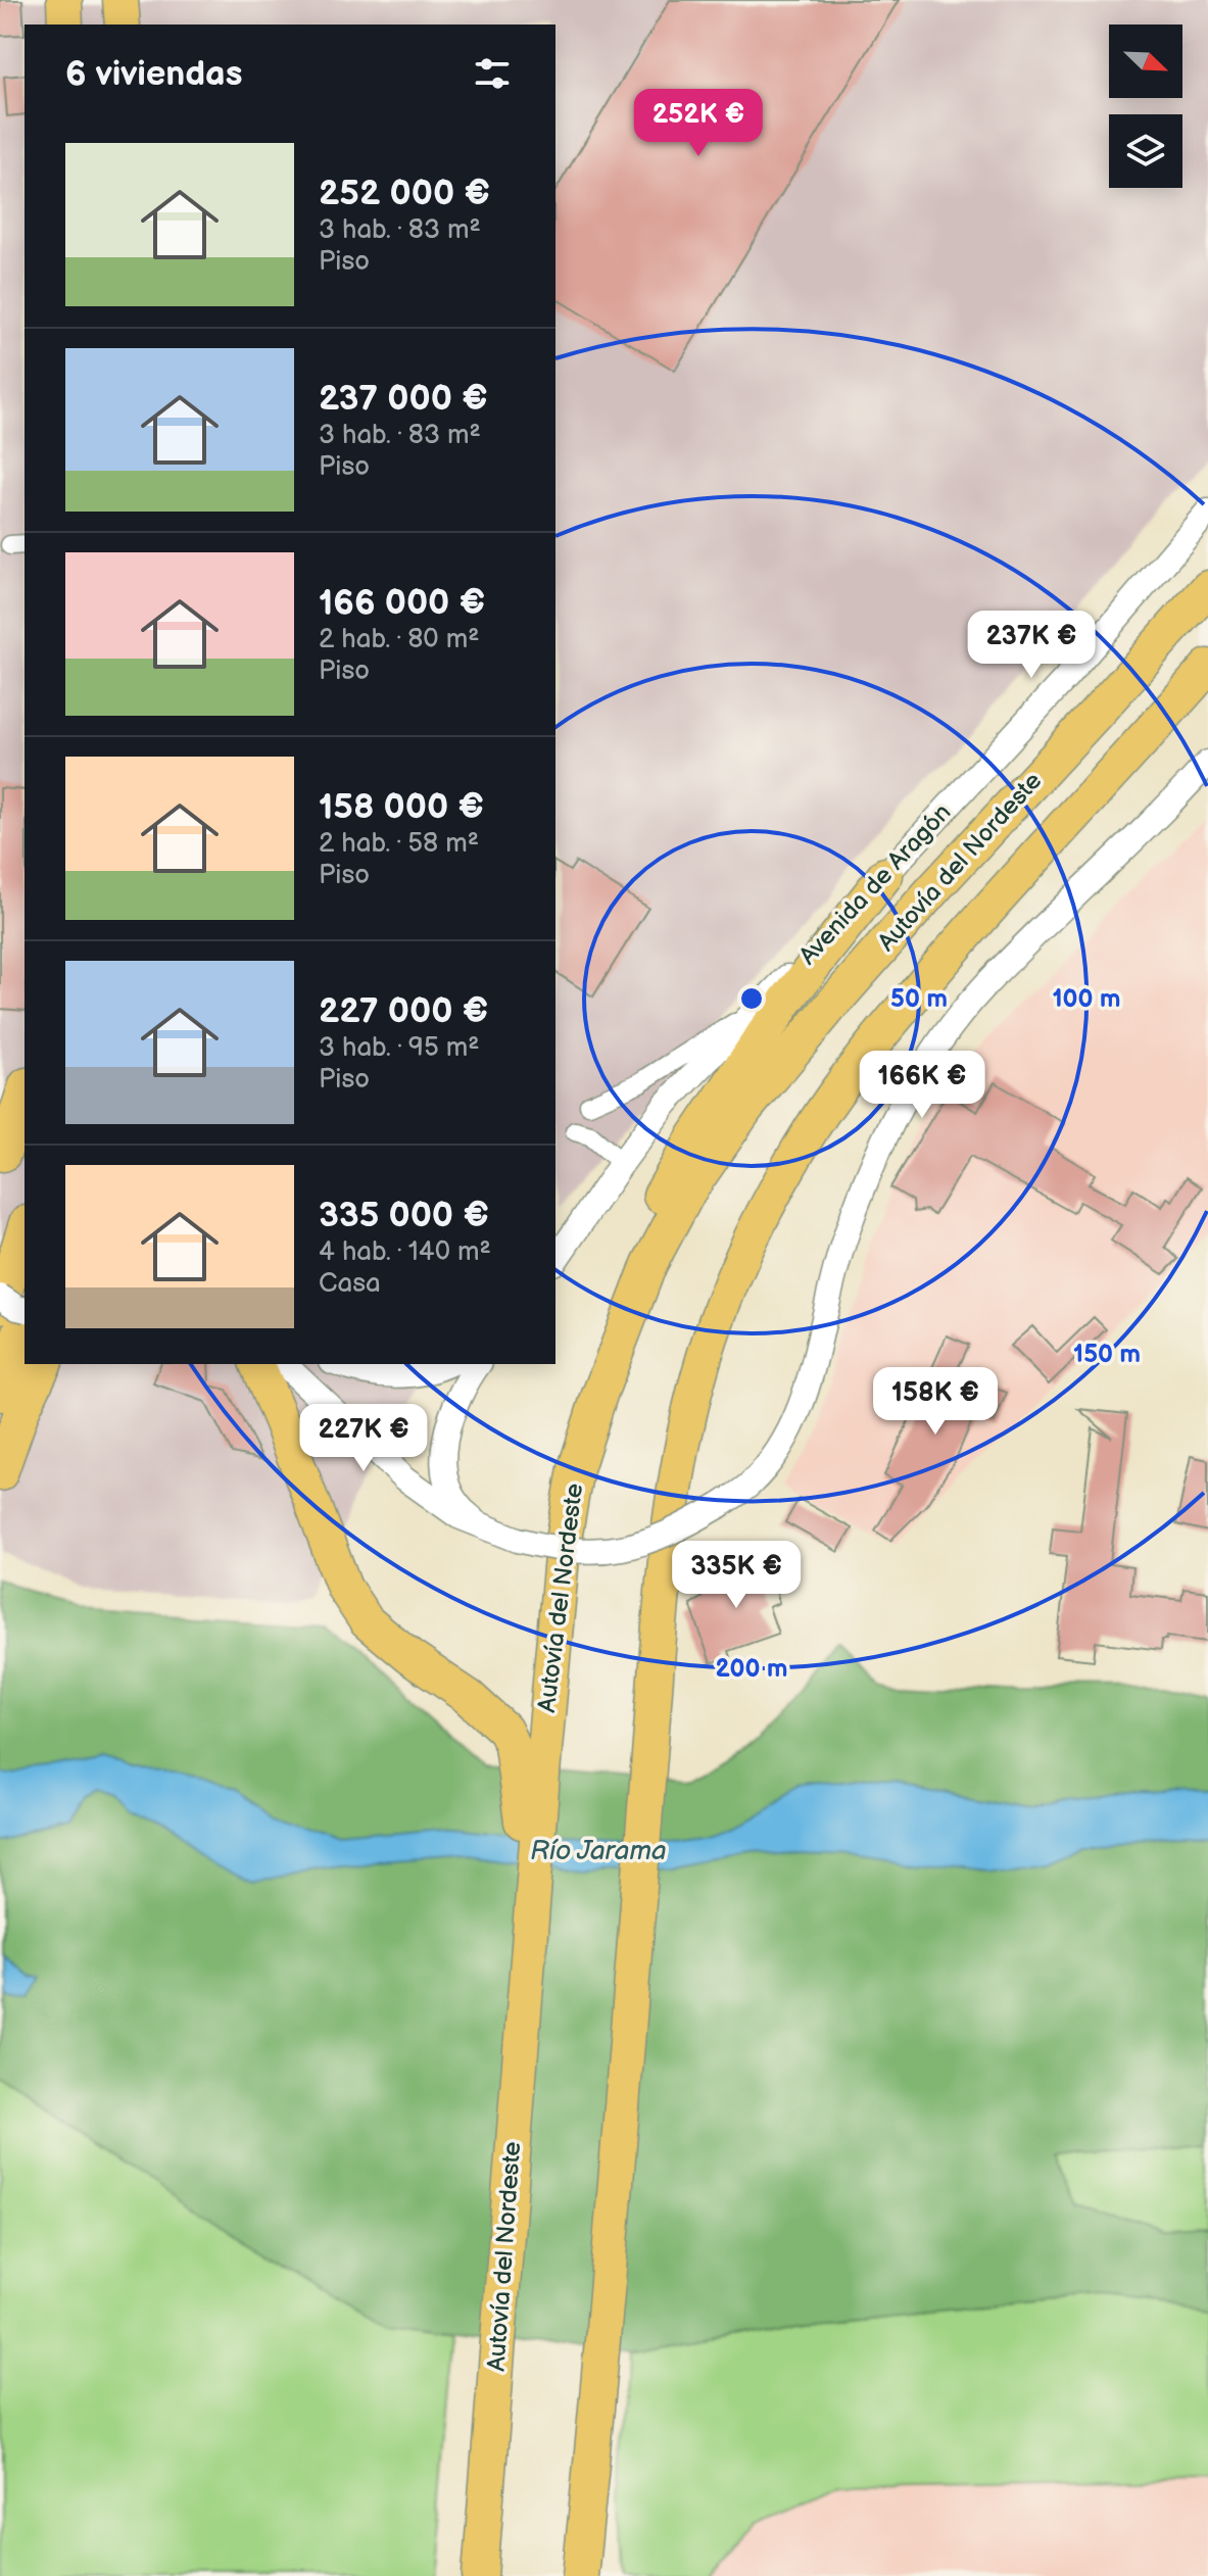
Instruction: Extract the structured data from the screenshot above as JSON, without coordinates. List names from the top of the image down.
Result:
{
  "streets": {
    "highway": ["Autovía del Nordeste"],
    "street": ["Avenida de Aragón"]
  },
  "water": ["Río Jarama"],
  "north": "bottom right",
  "page": {
    "heading": "6 viviendas",
    "price": [
      "252K €",
      "237K €",
      "166K €",
      "158K €",
      "227K €",
      "335K €"
    ],
    "list": [
      {
        "name": "252 000 €",
        "note": "3 hab. · 83 m² · Piso"
      },
      {
        "name": "237 000 €",
        "note": "3 hab. · 83 m² · Piso"
      },
      {
        "name": "166 000 €",
        "note": "2 hab. · 80 m² · Piso"
      },
      {
        "name": "158 000 €",
        "note": "2 hab. · 58 m² · Piso"
      },
      {
        "name": "227 000 €",
        "note": "3 hab. · 95 m² · Piso"
      },
      {
        "name": "335 000 €",
        "note": "4 hab. · 140 m² · Casa"
      }
    ]
  },
  "rings": [
    "50 m",
    "100 m",
    "150 m",
    "200 m"
  ]
}
